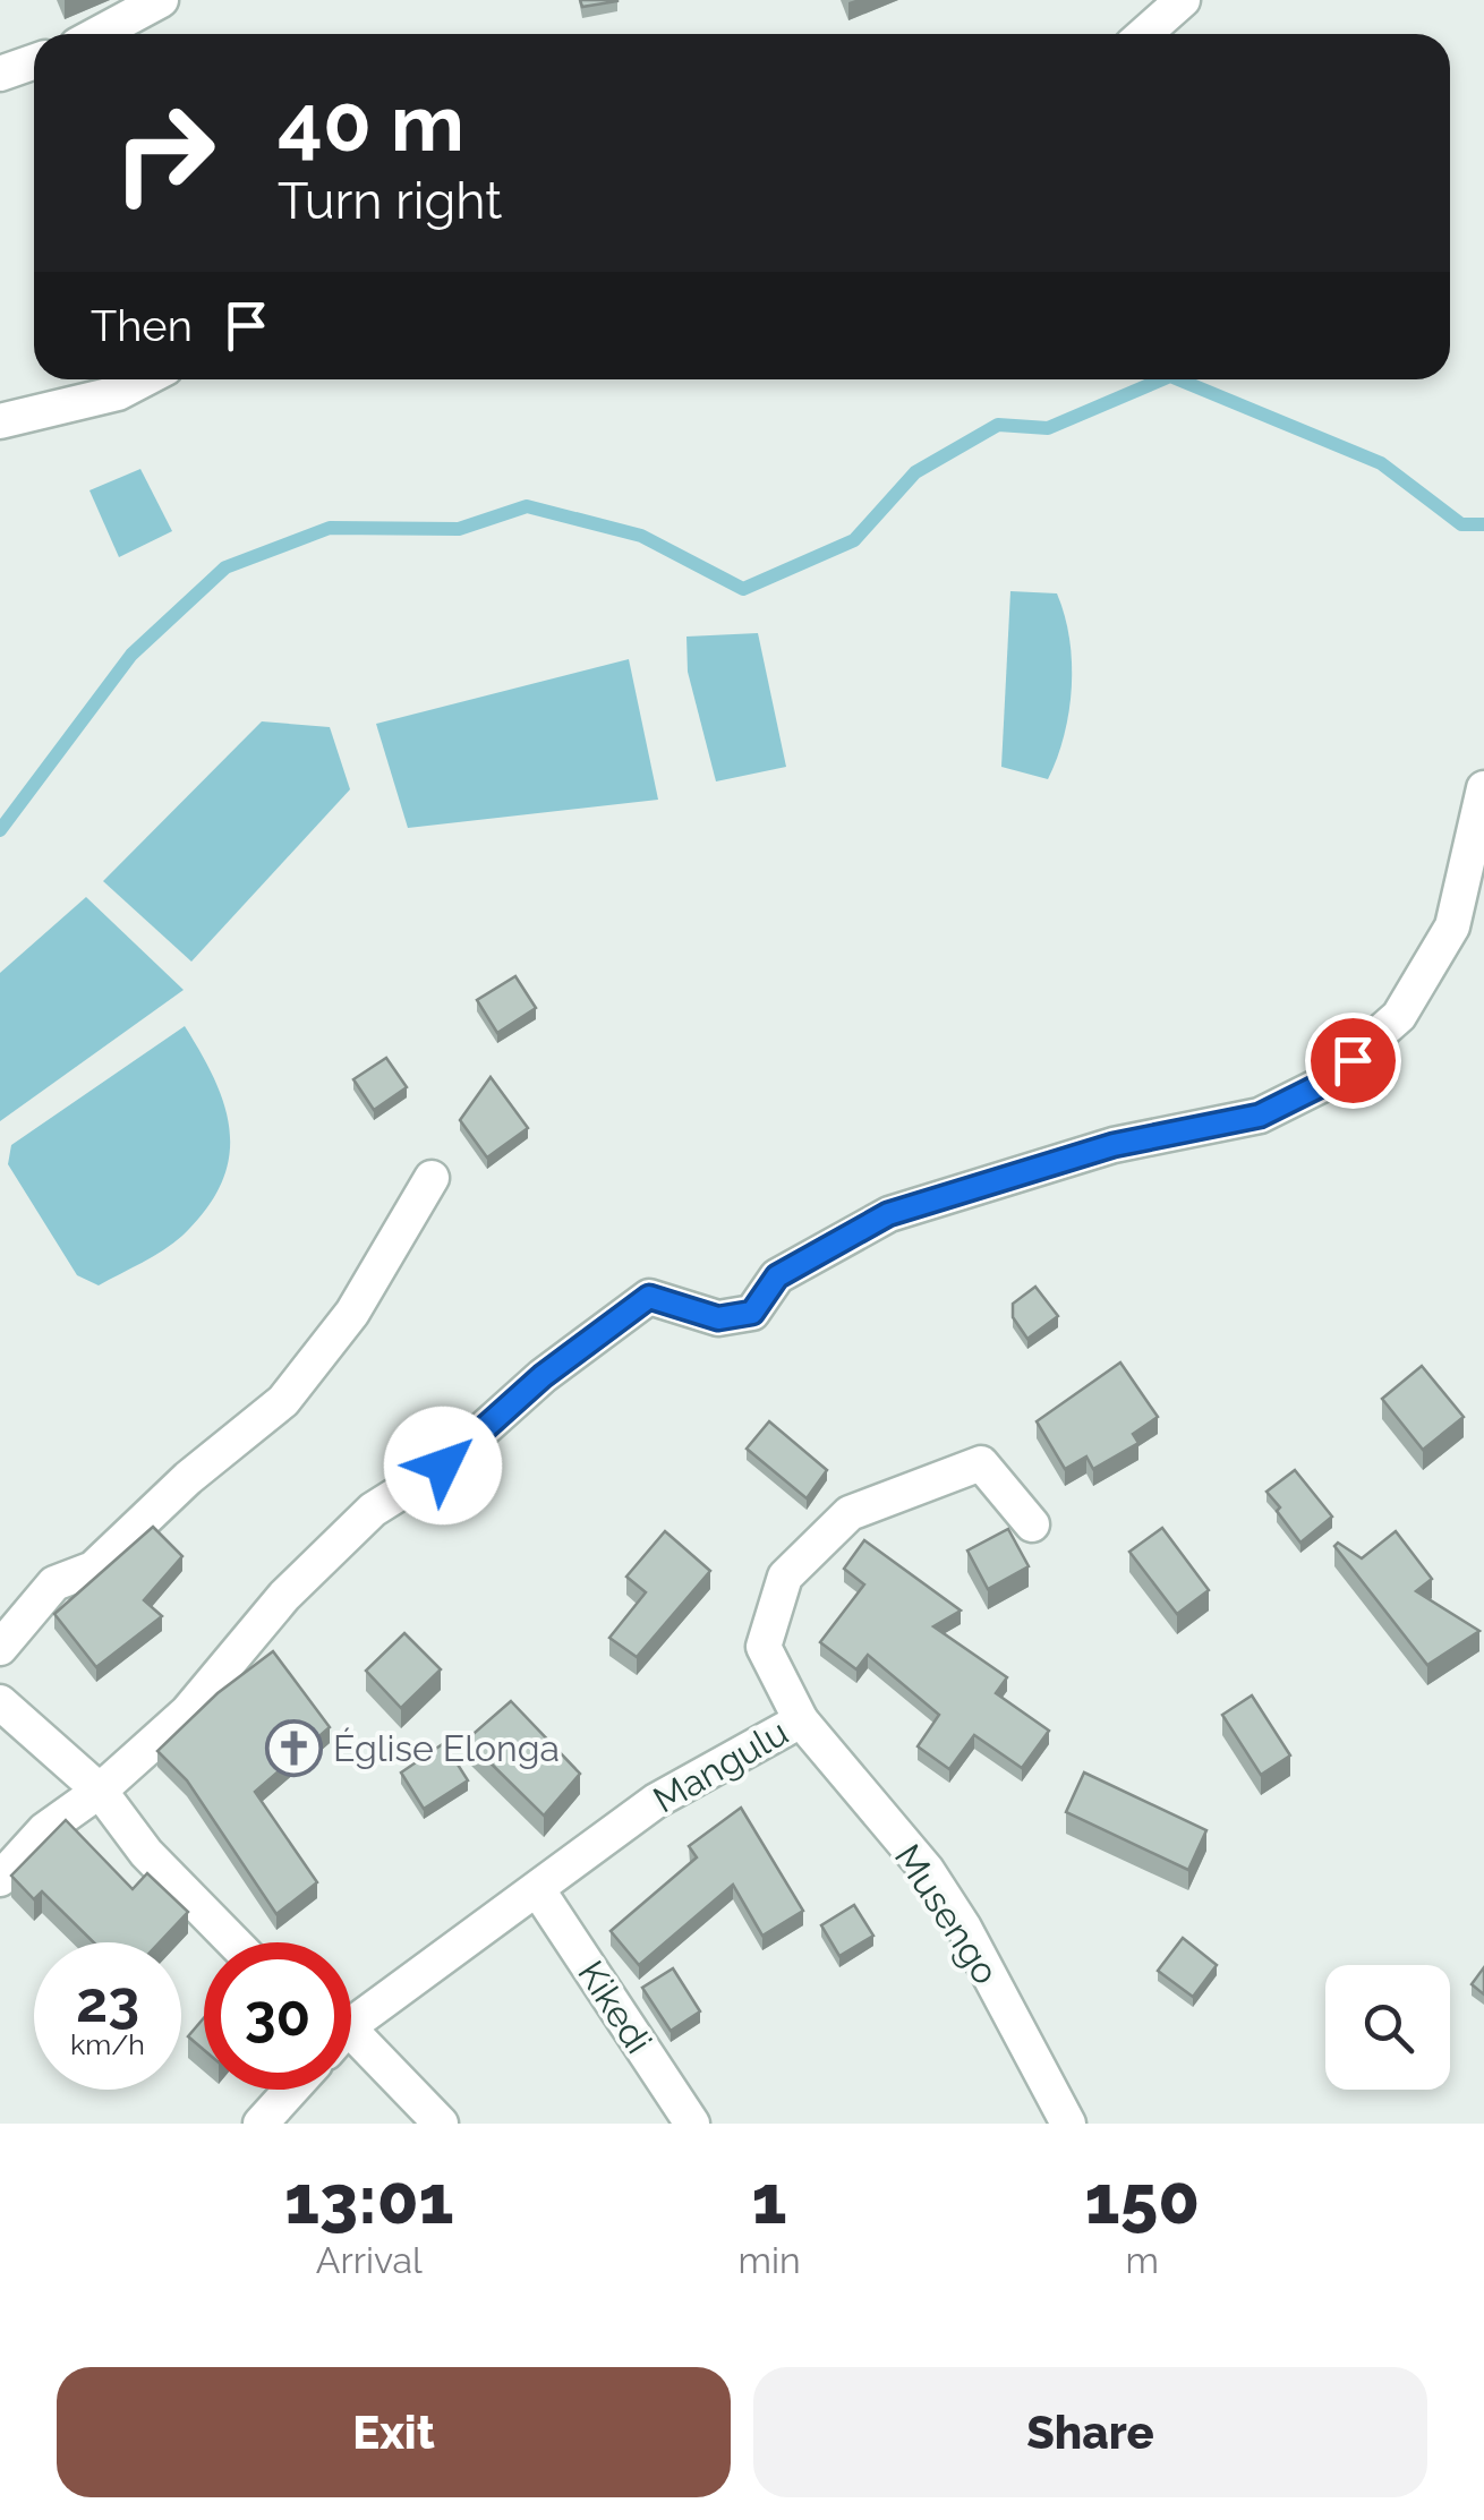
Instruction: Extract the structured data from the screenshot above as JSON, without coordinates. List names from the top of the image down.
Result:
{
  "streets": {
    "street": ["Mangulu", "Musengo", "Kikedi"]
  },
  "crossings": [
    ["Mangulu", "Musengo"],
    ["Mangulu", "Kikedi"]
  ],
  "places": {
    "church": ["Église Elonga"]
  },
  "page": {
    "turn": ["40 m", "Turn right"],
    "then": "Then",
    "speed": "23 km/h",
    "limit": "30",
    "eta": [
      "13:01",
      "Arrival",
      "1",
      "min",
      "150",
      "m"
    ],
    "buttons": ["Exit", "Share"]
  }
}
